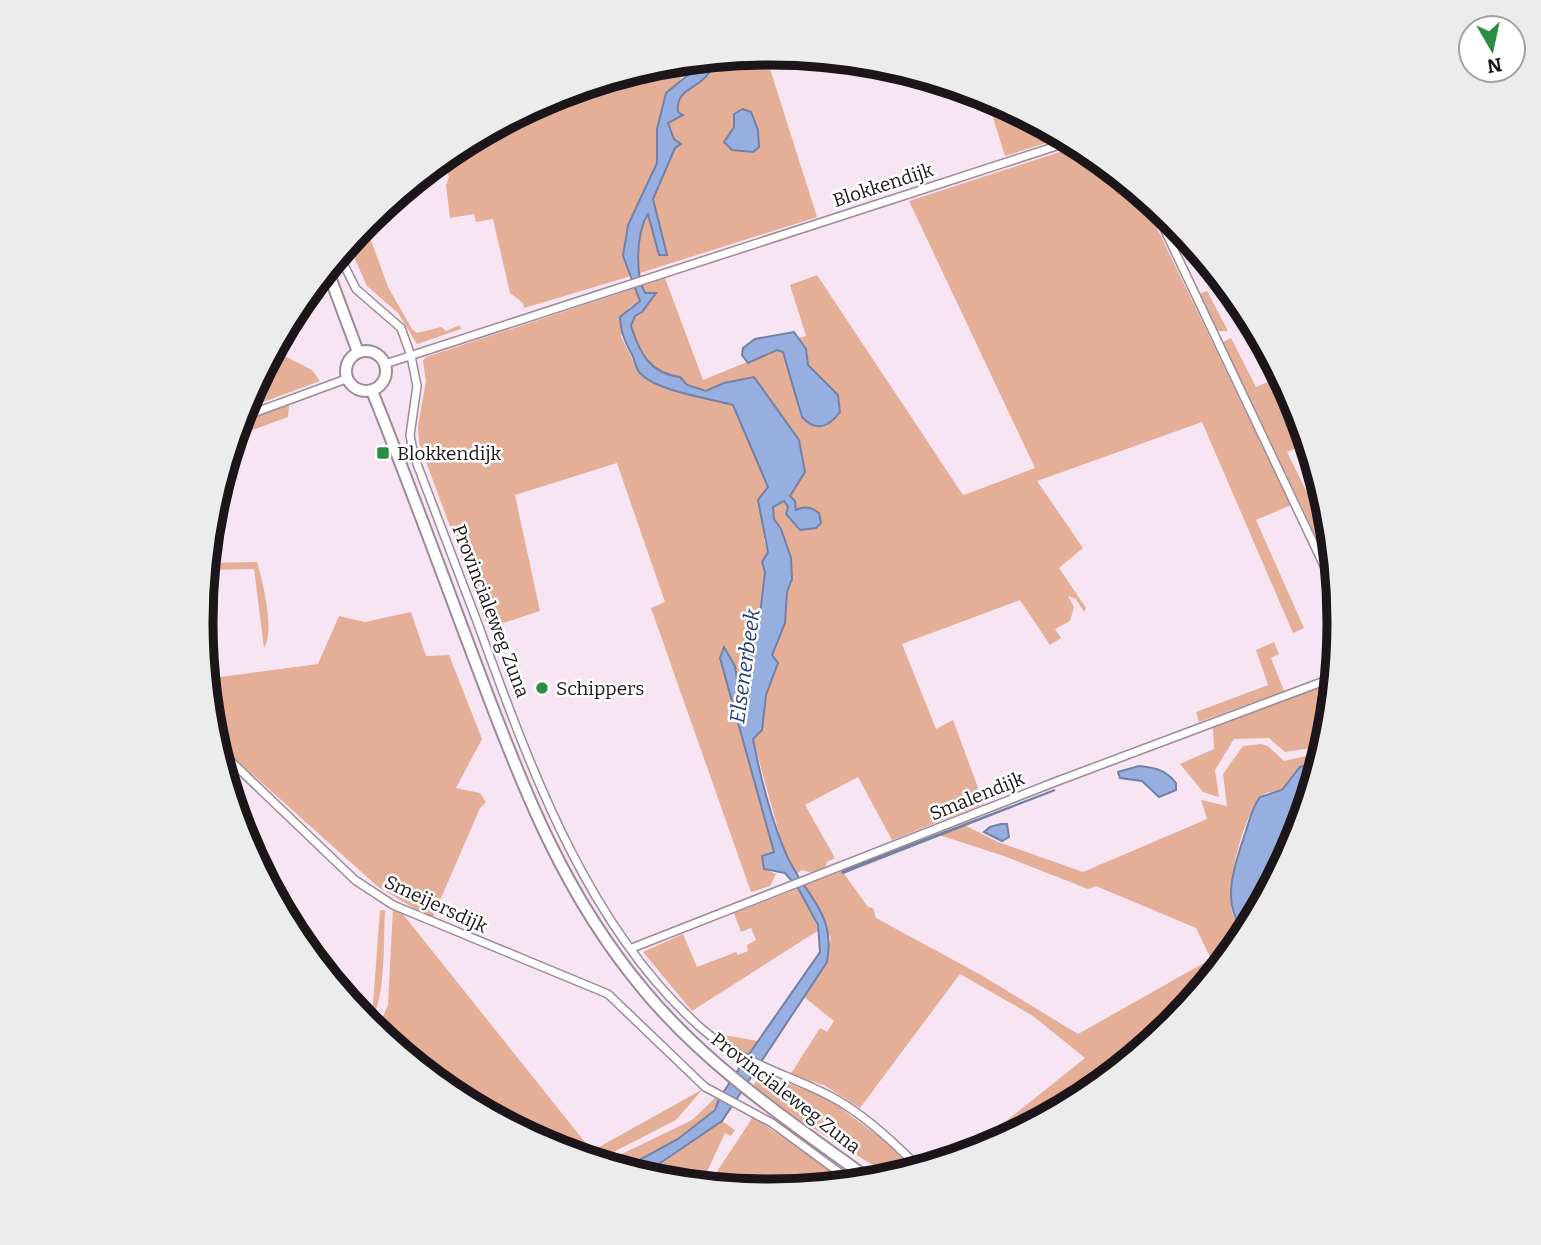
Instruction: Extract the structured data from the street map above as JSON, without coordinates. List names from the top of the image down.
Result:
{
  "streets": {
    "main road": ["Provincialeweg Zuna"],
    "street": ["Blokkendijk", "Smalendijk", "Smeijersdijk"]
  },
  "crossings": [
    ["Blokkendijk", "Provincialeweg Zuna"],
    ["Provincialeweg Zuna", "Smalendijk"],
    ["Provincialeweg Zuna", "Smeijersdijk"]
  ],
  "water": ["Elsenerbeek"],
  "places": {
    "transit": ["Blokkendijk"],
    "other": ["Schippers"]
  },
  "north": "bottom"
}
